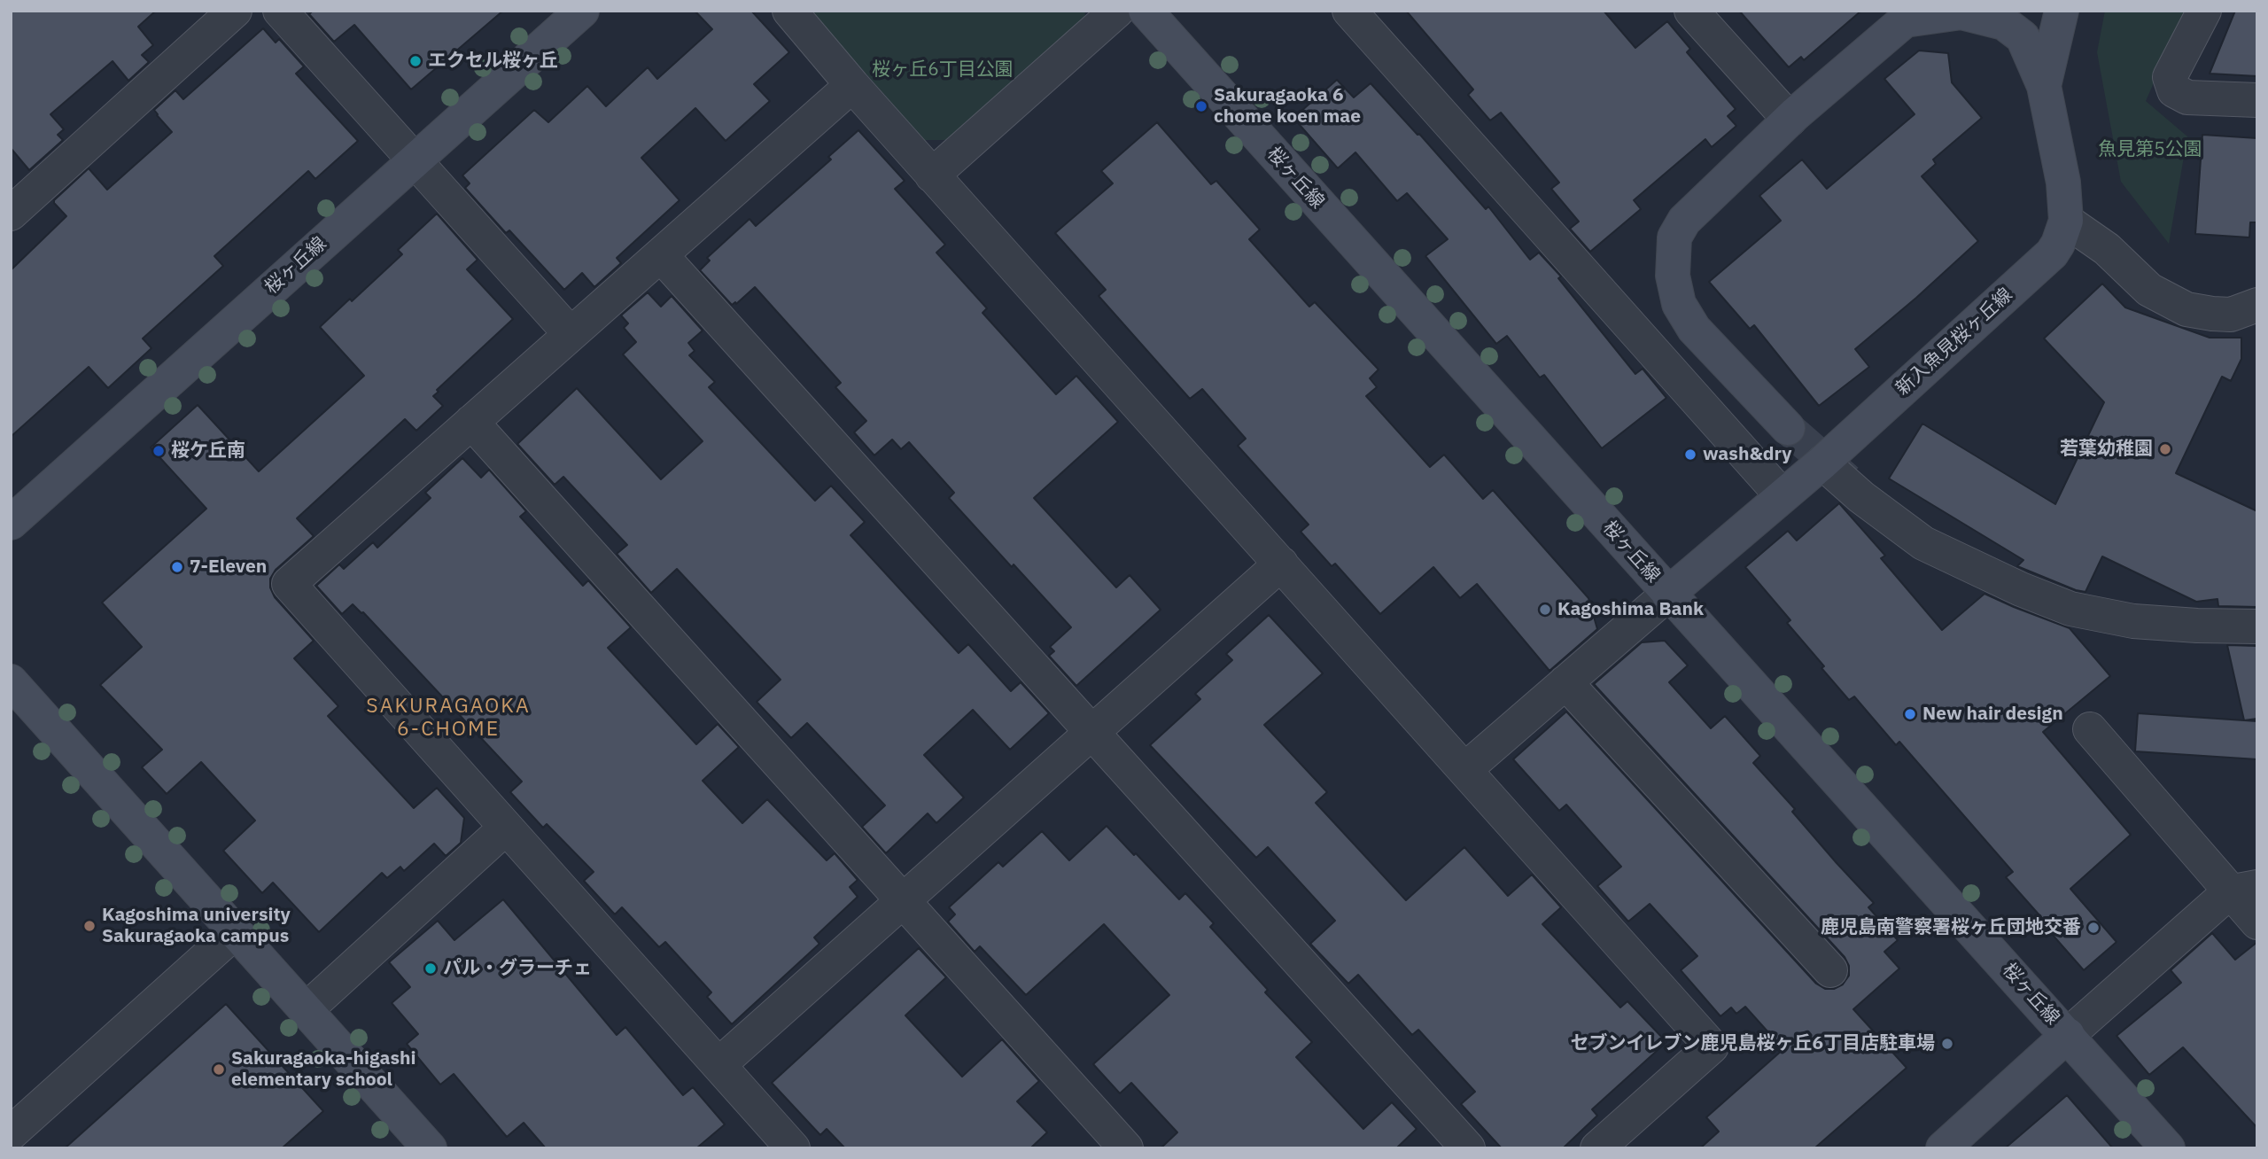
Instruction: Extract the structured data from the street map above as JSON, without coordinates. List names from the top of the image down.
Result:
{
  "streets": {
    "street": ["桜ヶ丘線", "新入魚見桜ヶ丘線"]
  },
  "crossings": [
    ["桜ヶ丘線", "新入魚見桜ヶ丘線"]
  ],
  "districts": ["SAKURAGAOKA 6-CHOME"],
  "parks": ["桜ヶ丘6丁目公園", "魚見第5公園"],
  "places": [
    "エクセル桜ヶ丘",
    "Sakuragaoka 6 chome koen mae",
    "若葉幼稚園",
    "桜ケ丘南",
    "wash&dry",
    "7-Eleven",
    "Kagoshima Bank",
    "New hair design",
    "Kagoshima university Sakuragaoka campus",
    "鹿児島南警察署桜ヶ丘団地交番",
    "パル・グラーチェ",
    "セブンイレブン鹿児島桜ヶ丘6丁目店駐車場",
    "Sakuragaoka-higashi elementary school"
  ]
}
